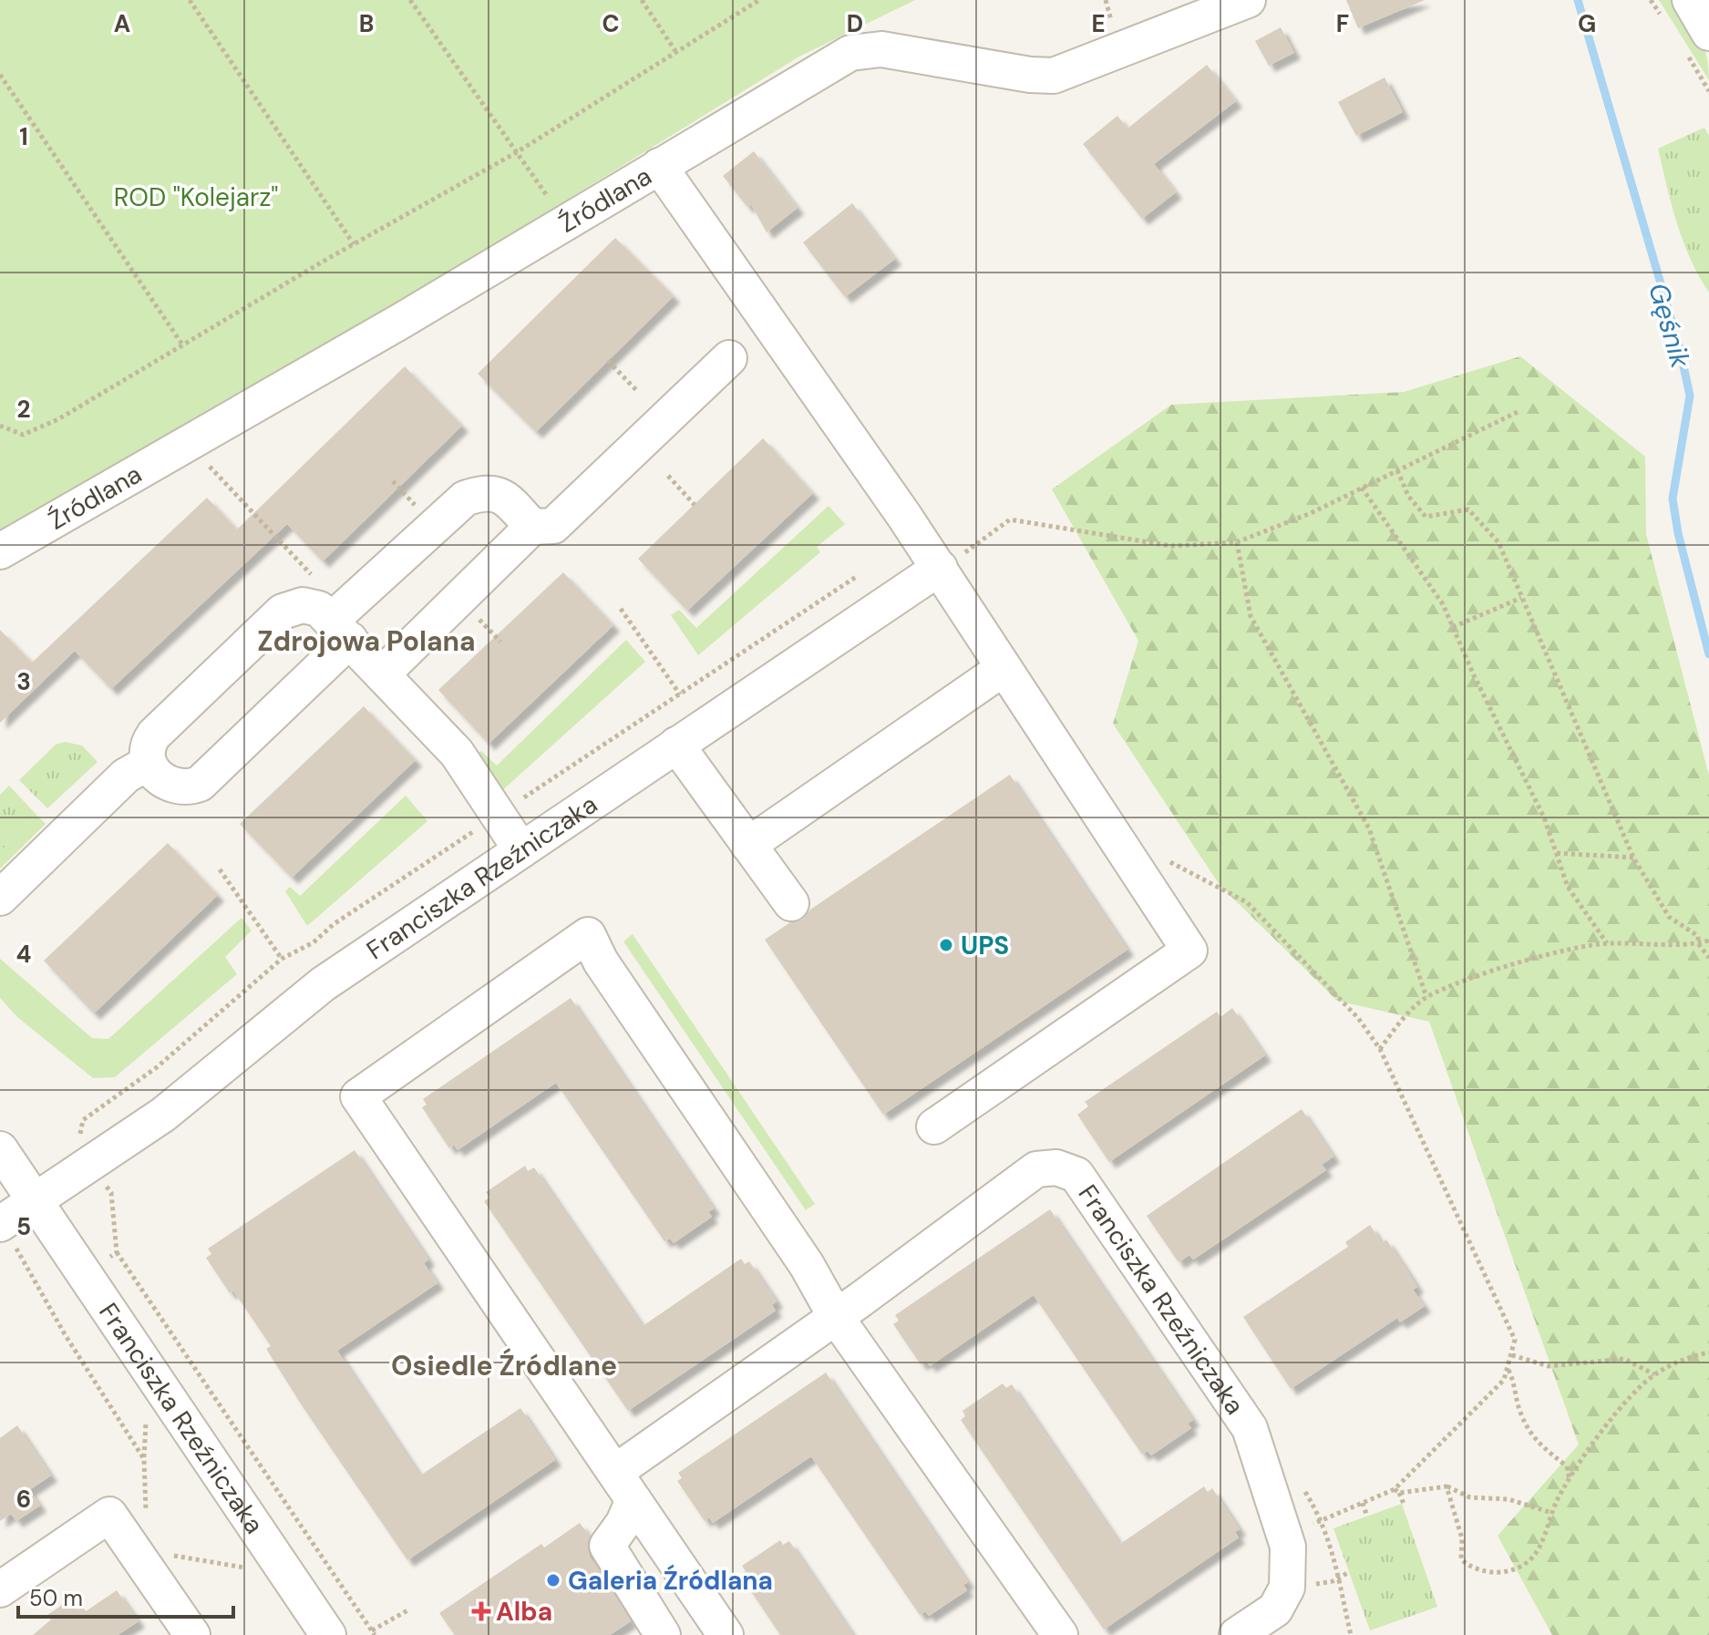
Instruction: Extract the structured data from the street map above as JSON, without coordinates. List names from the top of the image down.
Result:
{
  "streets": {
    "street": ["Źródlana", "Franciszka Rzeźniczaka"]
  },
  "districts": ["Zdrojowa Polana", "Osiedle Źródlane"],
  "water": ["Gęśnik"],
  "parks": ["ROD \"Kolejarz\""],
  "places": {
    "other": ["UPS", "Galeria Źródlana"],
    "health": ["Alba"]
  },
  "scale_bar": "50 m",
  "grid": {
    "columns": [
      "A",
      "B",
      "C",
      "D",
      "E",
      "F",
      "G"
    ],
    "rows": [
      "1",
      "2",
      "3",
      "4",
      "5",
      "6"
    ]
  }
}
